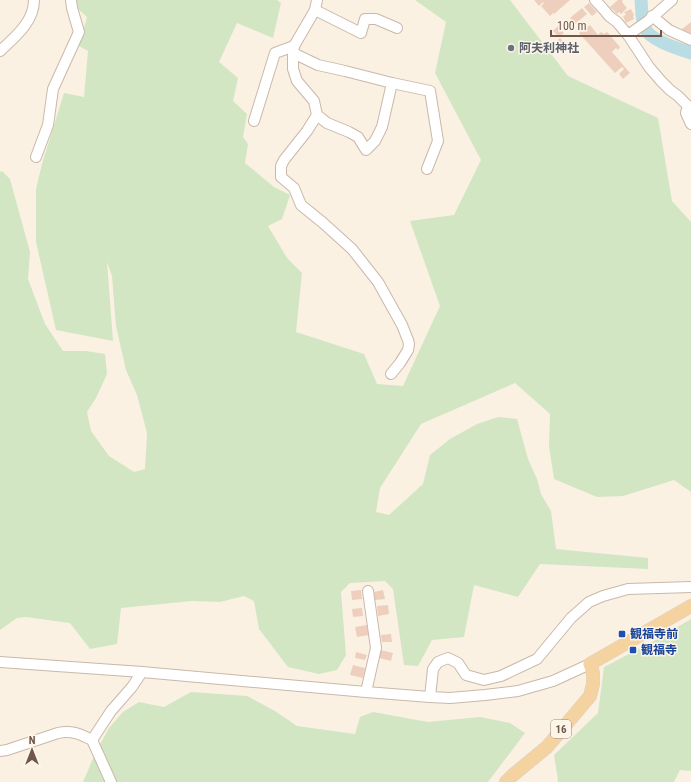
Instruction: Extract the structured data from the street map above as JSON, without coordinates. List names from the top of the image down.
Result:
{
  "streets": {
    "main road": ["16"]
  },
  "places": {
    "other": ["阿夫利神社"],
    "transit": ["観福寺前", "観福寺"]
  },
  "scale_bar": "100 m",
  "north": "top"
}
